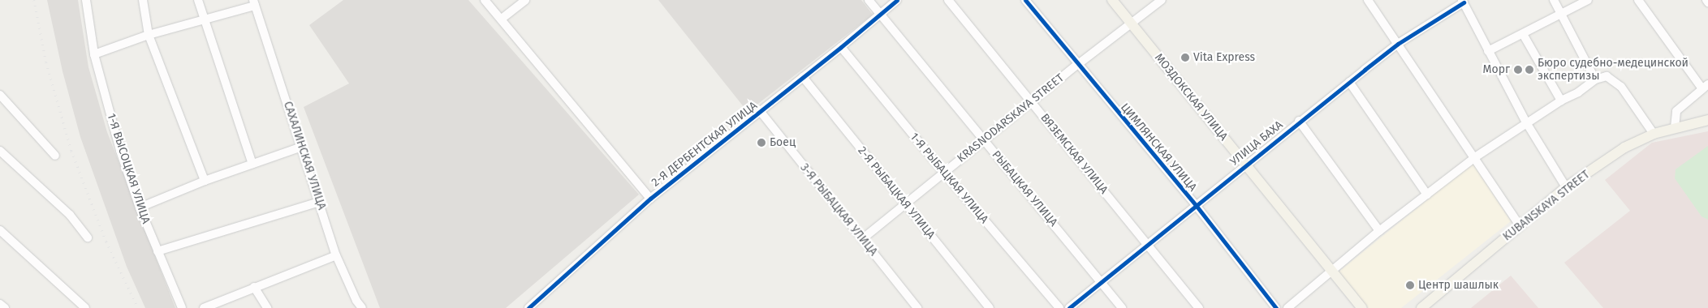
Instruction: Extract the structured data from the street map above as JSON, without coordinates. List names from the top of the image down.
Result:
{
  "streets": {
    "main road": ["МОЗДОКСКАЯ УЛИЦА", "KUBANSKAYA STREET"],
    "street": [
      "KRASNODARSKAYA STREET",
      "УЛИЦА БАХА",
      "2-Я ДЕРБЕНТСКАЯ УЛИЦА",
      "ЦИМЛЯНСКАЯ УЛИЦА",
      "ВЯЗЕМСКАЯ УЛИЦА",
      "САХАЛИНСКАЯ УЛИЦА",
      "1-Я ВЫСОЦКАЯ УЛИЦА",
      "1-Я РЫБАЦКАЯ УЛИЦА",
      "РЫБАЦКАЯ УЛИЦА",
      "2-Я РЫБАЦКАЯ УЛИЦА",
      "3-Я РЫБАЦКАЯ УЛИЦА"
    ]
  },
  "crossings": [
    ["МОЗДОКСКАЯ УЛИЦА", "KRASNODARSKAYA STREET"],
    ["МОЗДОКСКАЯ УЛИЦА", "УЛИЦА БАХА"],
    ["KRASNODARSKAYA STREET", "ЦИМЛЯНСКАЯ УЛИЦА"],
    ["KRASNODARSKAYA STREET", "ВЯЗЕМСКАЯ УЛИЦА"],
    ["KRASNODARSKAYA STREET", "1-Я РЫБАЦКАЯ УЛИЦА"],
    ["KRASNODARSKAYA STREET", "РЫБАЦКАЯ УЛИЦА"],
    ["KRASNODARSKAYA STREET", "2-Я РЫБАЦКАЯ УЛИЦА"],
    ["KRASNODARSKAYA STREET", "3-Я РЫБАЦКАЯ УЛИЦА"],
    ["УЛИЦА БАХА", "ЦИМЛЯНСКАЯ УЛИЦА"],
    ["УЛИЦА БАХА", "ВЯЗЕМСКАЯ УЛИЦА"],
    ["УЛИЦА БАХА", "РЫБАЦКАЯ УЛИЦА"],
    ["2-Я ДЕРБЕНТСКАЯ УЛИЦА", "1-Я РЫБАЦКАЯ УЛИЦА"],
    ["2-Я ДЕРБЕНТСКАЯ УЛИЦА", "РЫБАЦКАЯ УЛИЦА"],
    ["2-Я ДЕРБЕНТСКАЯ УЛИЦА", "2-Я РЫБАЦКАЯ УЛИЦА"],
    ["2-Я ДЕРБЕНТСКАЯ УЛИЦА", "3-Я РЫБАЦКАЯ УЛИЦА"]
  ],
  "places": [
    "Vita Express",
    "Морг",
    "Бюро судебно-медецинской экспертизы",
    "Боец",
    "Центр шашлык"
  ]
}
